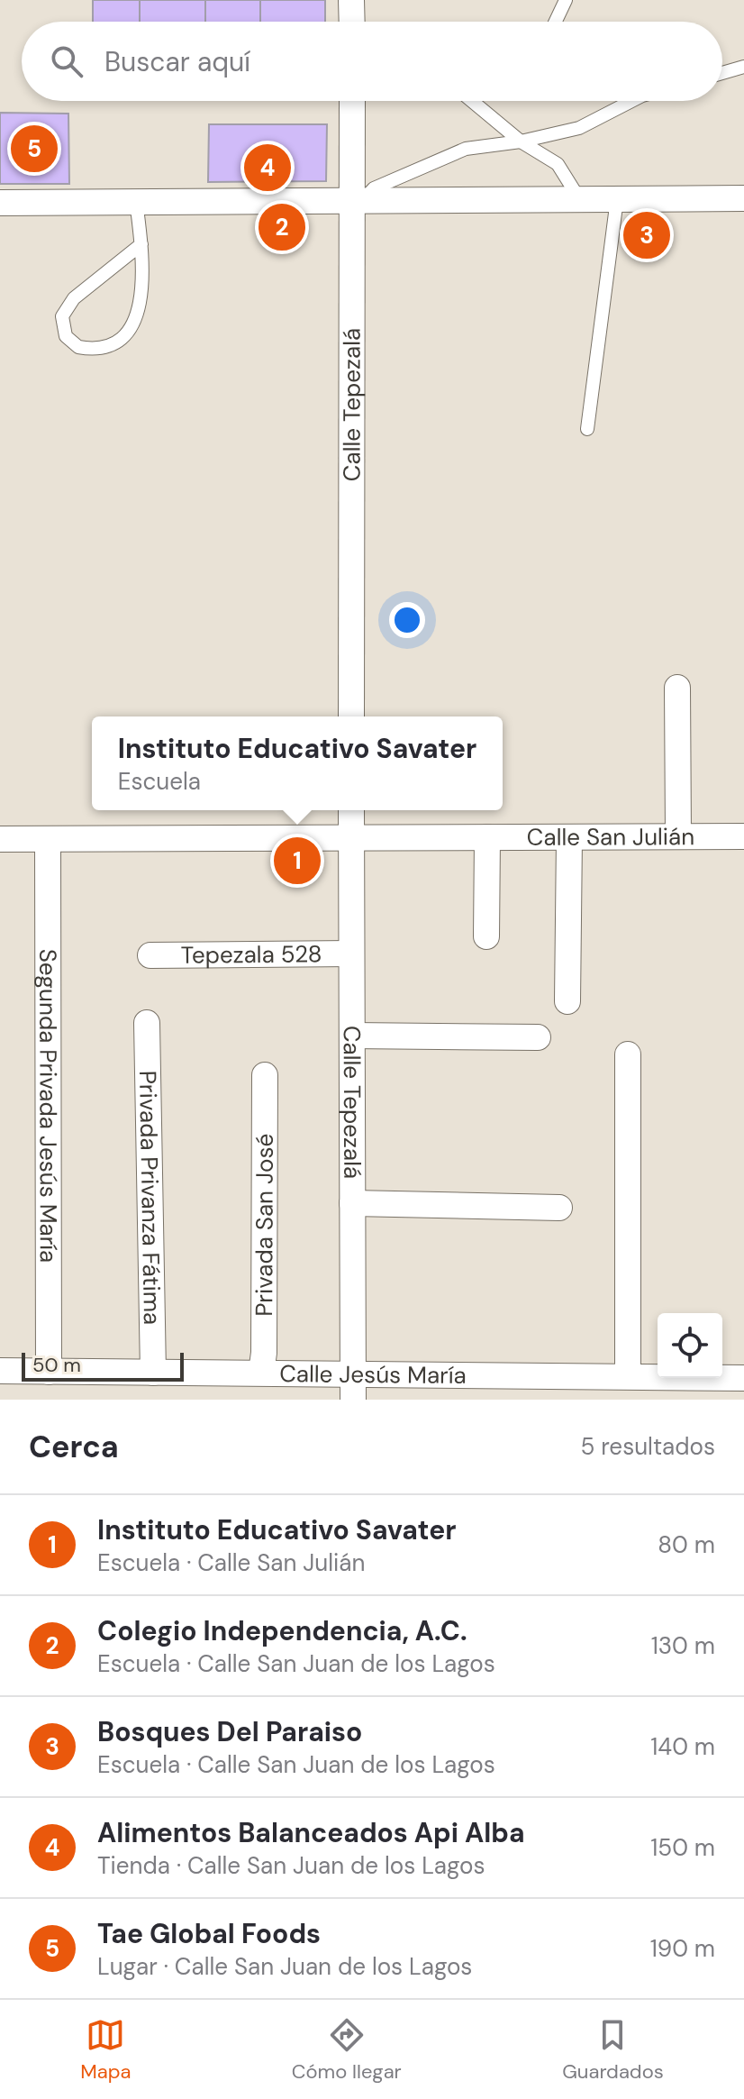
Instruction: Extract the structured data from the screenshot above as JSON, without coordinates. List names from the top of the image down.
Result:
{
  "streets": {
    "street": [
      "Calle Tepezalá",
      "Calle San Julián",
      "Tepezala 528",
      "Segunda Privada Jesús María",
      "Privada Privanza Fátima",
      "Privada San José",
      "Calle Jesús María"
    ]
  },
  "crossings": [
    ["Calle Tepezalá", "Calle San Julián"],
    ["Calle Tepezalá", "Tepezala 528"],
    ["Calle Tepezalá", "Calle Jesús María"],
    ["Calle San Julián", "Segunda Privada Jesús María"],
    ["Segunda Privada Jesús María", "Calle Jesús María"],
    ["Privada Privanza Fátima", "Calle Jesús María"],
    ["Privada San José", "Calle Jesús María"]
  ],
  "scale_bar": "50 m",
  "page": {
    "search": "Buscar aquí",
    "pins": [
      "5",
      "4",
      "2",
      "3",
      "1"
    ],
    "popup": ["Instituto Educativo Savater", "Escuela"],
    "scale": "50 m",
    "heading": ["Cerca", "5 resultados"],
    "list": [
      {
        "mark": "1",
        "name": "Instituto Educativo Savater",
        "note": "Escuela · Calle San Julián",
        "value": "80 m"
      },
      {
        "mark": "2",
        "name": "Colegio Independencia, A.C.",
        "note": "Escuela · Calle San Juan de los Lagos",
        "value": "130 m"
      },
      {
        "mark": "3",
        "name": "Bosques Del Paraiso",
        "note": "Escuela · Calle San Juan de los Lagos",
        "value": "140 m"
      },
      {
        "mark": "4",
        "name": "Alimentos Balanceados Api Alba",
        "note": "Tienda · Calle San Juan de los Lagos",
        "value": "150 m"
      },
      {
        "mark": "5",
        "name": "Tae Global Foods",
        "note": "Lugar · Calle San Juan de los Lagos",
        "value": "190 m"
      }
    ],
    "nav": ["Mapa", "Cómo llegar", "Guardados"]
  }
}
